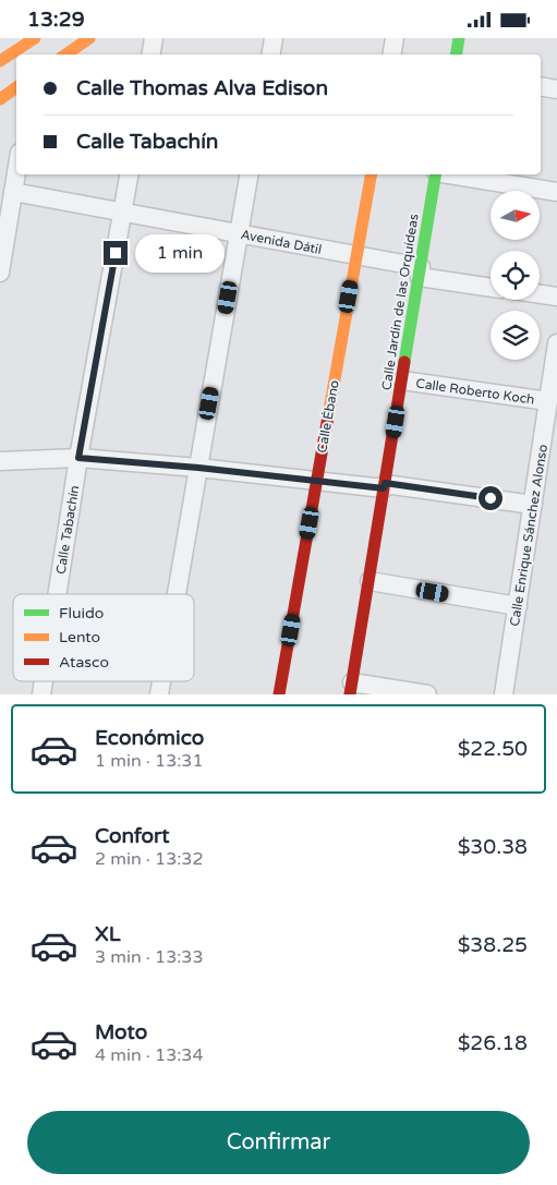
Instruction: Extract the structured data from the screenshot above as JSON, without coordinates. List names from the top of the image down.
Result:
{
  "streets": {
    "street": [
      "Avenida Dátil",
      "Calle Jardín de las Orquídeas",
      "Calle Roberto Koch",
      "Calle Ébano",
      "Calle Tabachín",
      "Calle Enrique Sánchez Alonso"
    ]
  },
  "crossings": [
    ["Avenida Dátil", "Calle Jardín de las Orquídeas"],
    ["Avenida Dátil", "Calle Ébano"],
    ["Avenida Dátil", "Calle Tabachín"],
    ["Calle Jardín de las Orquídeas", "Calle Roberto Koch"],
    ["Calle Roberto Koch", "Calle Enrique Sánchez Alonso"]
  ],
  "legend": ["Fluido", "Lento", "Atasco"],
  "north": "right",
  "page": {
    "status": "13:29",
    "banner": ["Calle Thomas Alva Edison", "Calle Tabachín"],
    "bubble": "1 min",
    "list": [
      {
        "name": "Económico",
        "note": "1 min · 13:31",
        "value": "$22.50"
      },
      {
        "name": "Confort",
        "note": "2 min · 13:32",
        "value": "$30.38"
      },
      {
        "name": "XL",
        "note": "3 min · 13:33",
        "value": "$38.25"
      },
      {
        "name": "Moto",
        "note": "4 min · 13:34",
        "value": "$26.18"
      }
    ],
    "buttons": "Confirmar"
  }
}
